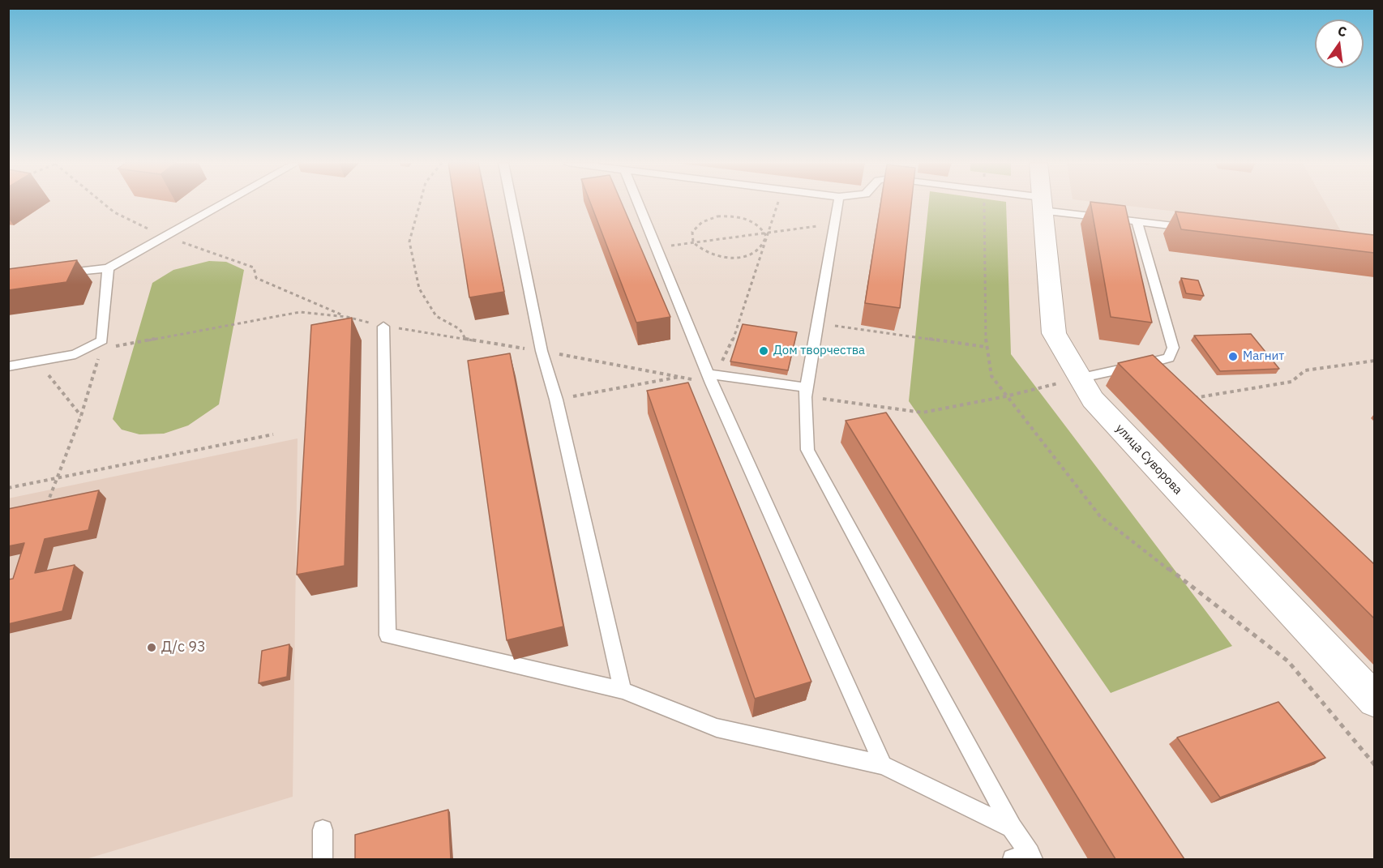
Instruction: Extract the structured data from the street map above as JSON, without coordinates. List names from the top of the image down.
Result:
{
  "streets": {
    "street": ["улица Суворова"]
  },
  "places": ["Дом творчества", "Магнит", "Д/с 93"],
  "north": "top"
}
